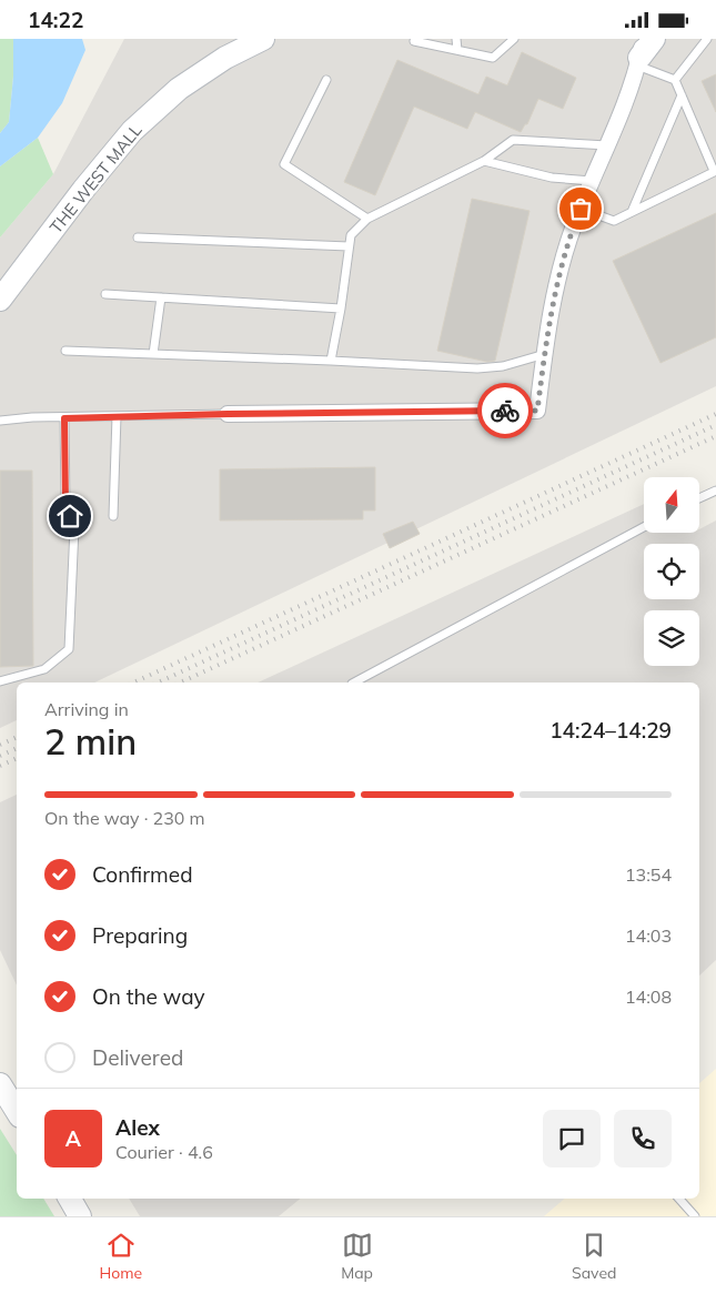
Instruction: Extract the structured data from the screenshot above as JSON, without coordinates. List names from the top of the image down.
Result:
{
  "streets": {
    "main road": ["THE WEST MALL"]
  },
  "north": "top",
  "page": {
    "status": "14:22",
    "heading": ["2 min", "Arriving in", "14:24–14:29"],
    "panel": ["Alex", "Courier · 4.6"],
    "bar": "On the way · 230 m",
    "list": [
      ["Confirmed", "13:54"],
      ["Preparing", "14:03"],
      ["On the way", "14:08"],
      "Delivered"
    ],
    "round": "A",
    "tabs": ["Home", "Map", "Saved"]
  }
}
